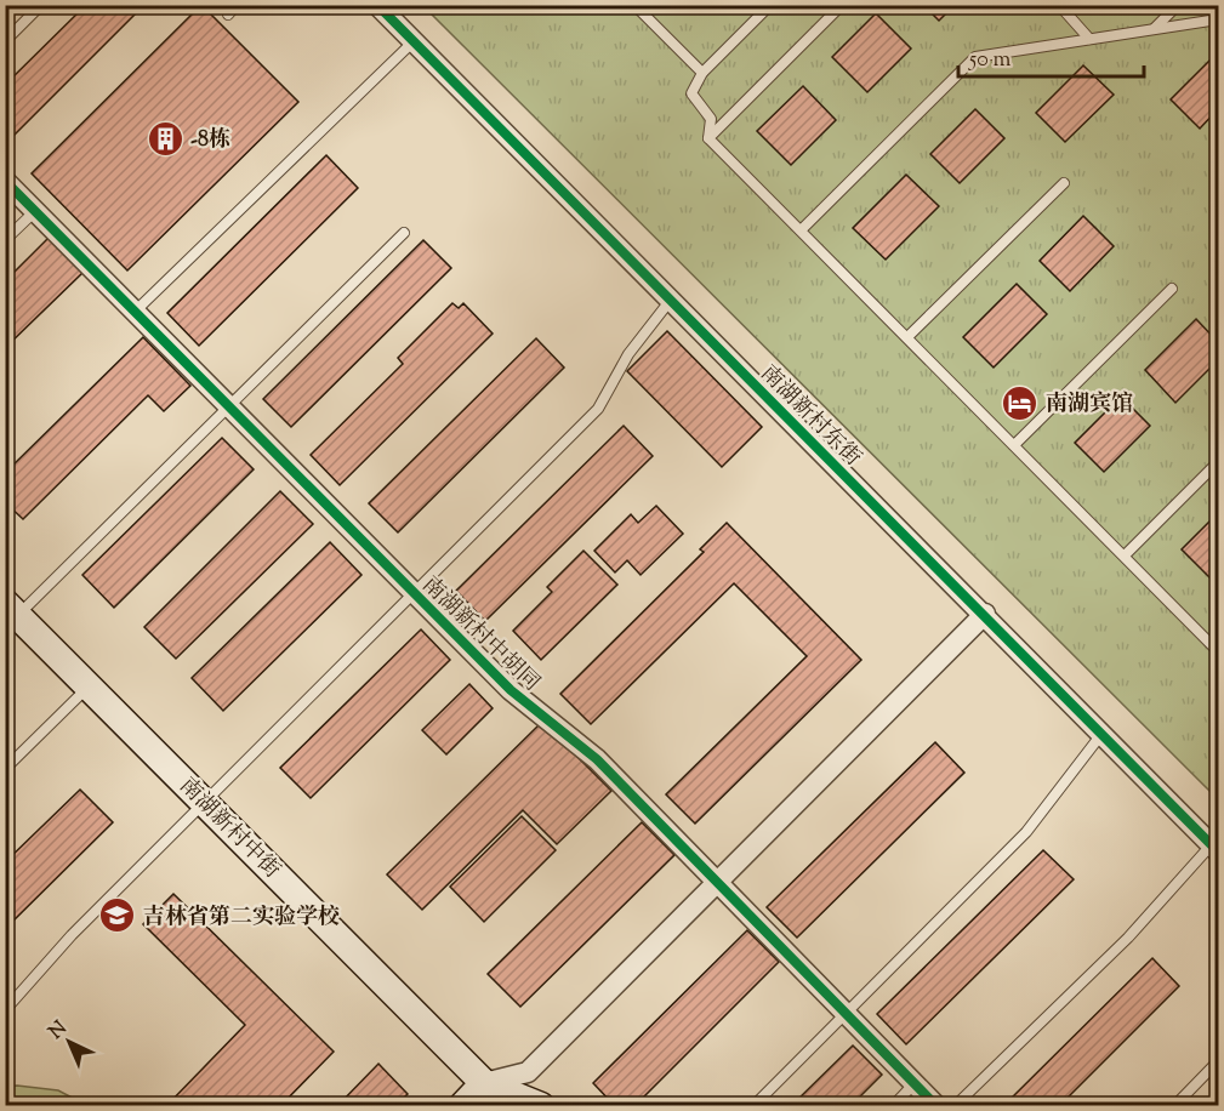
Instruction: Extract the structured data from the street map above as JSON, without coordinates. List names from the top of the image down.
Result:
{
  "streets": {
    "street": ["南湖新村东街", "南湖新村中胡同", "南湖新村中街"]
  },
  "places": {
    "building": ["-8栋"],
    "hotel": ["南湖宾馆"],
    "school or university": ["吉林省第二实验学校"]
  },
  "scale_bar": "50 m",
  "north": "top left"
}
